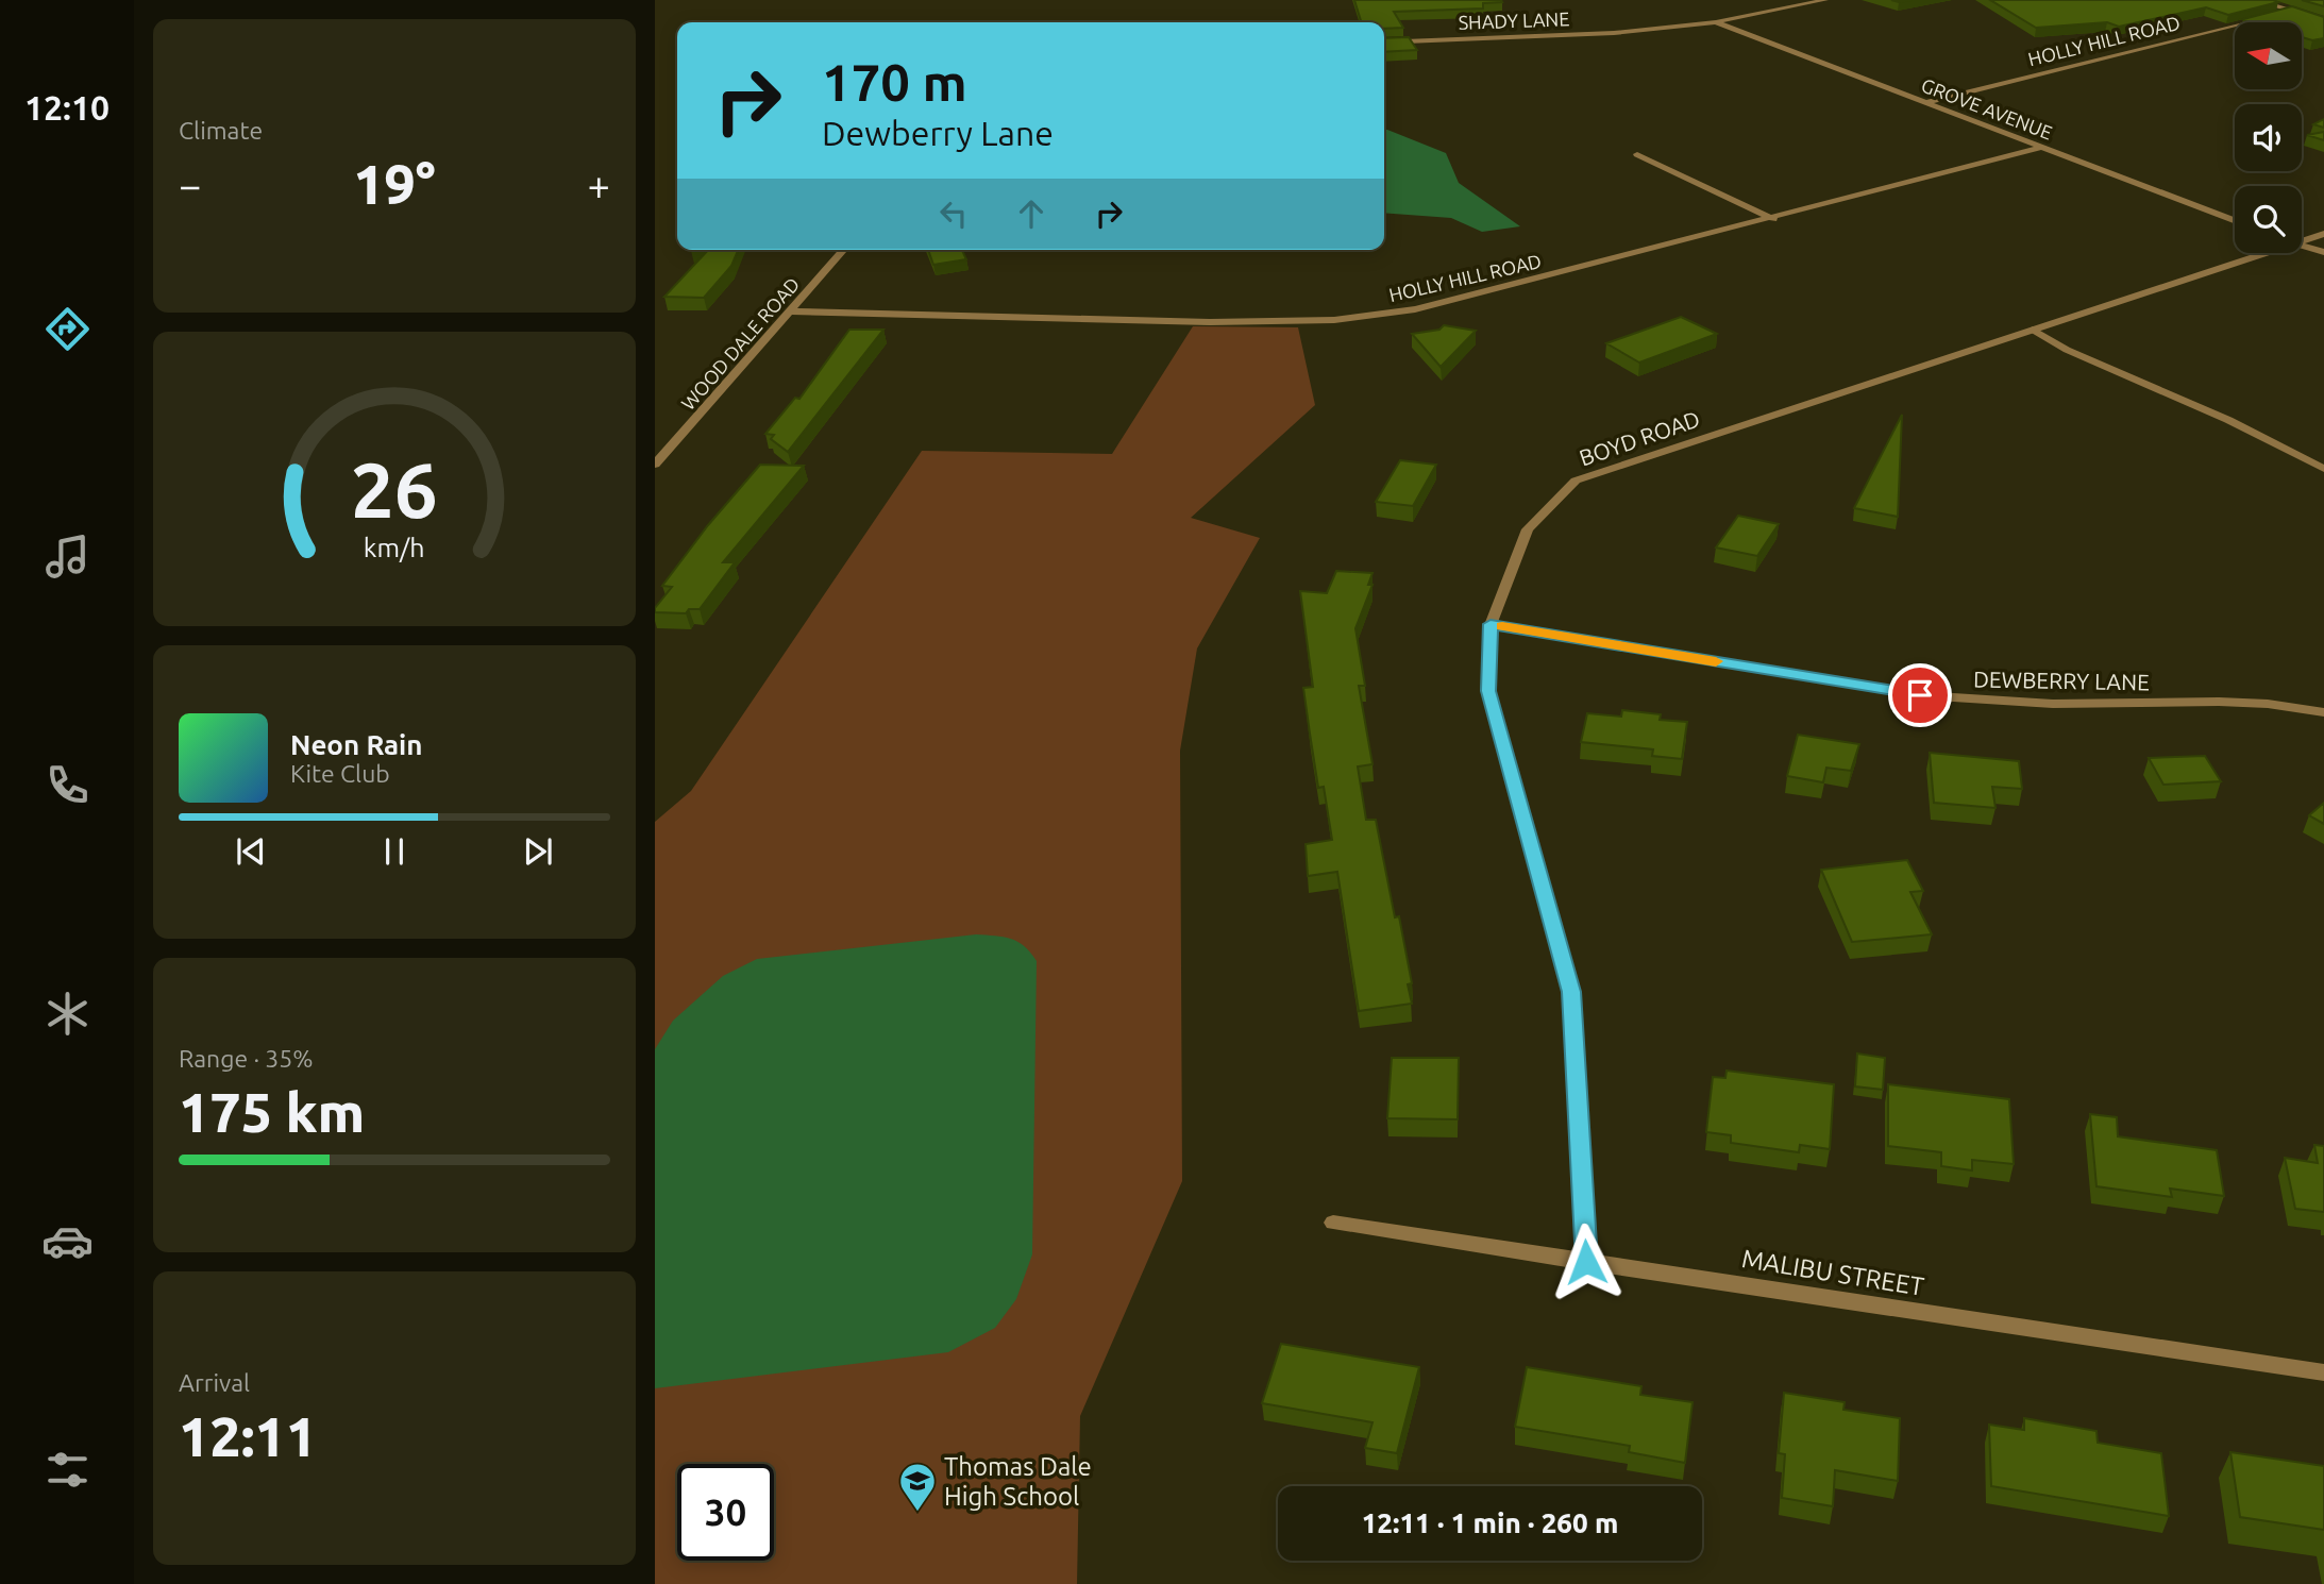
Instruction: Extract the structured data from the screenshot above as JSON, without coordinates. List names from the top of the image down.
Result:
{
  "streets": {
    "street": [
      "SHADY LANE",
      "HOLLY HILL ROAD",
      "GROVE AVENUE",
      "WOOD DALE ROAD",
      "BOYD ROAD",
      "DEWBERRY LANE",
      "MALIBU STREET"
    ]
  },
  "crossings": [
    ["SHADY LANE", "GROVE AVENUE"],
    ["HOLLY HILL ROAD", "GROVE AVENUE"],
    ["HOLLY HILL ROAD", "WOOD DALE ROAD"],
    ["BOYD ROAD", "DEWBERRY LANE"],
    ["BOYD ROAD", "MALIBU STREET"]
  ],
  "places": {
    "school or university": ["Thomas Dale High School"]
  },
  "north": "left",
  "page": {
    "tabs": "12:10",
    "tile": [
      "Climate",
      ["Range · 35%", "175 km"],
      ["Arrival", "12:11"]
    ],
    "turn": ["170 m", "Dewberry Lane"],
    "heat": ["−", "19°", "+"],
    "song": ["Neon Rain", "Kite Club"],
    "limit": "30",
    "trip": "12:11 · 1 min · 260 m",
    "gauge": ["26", "km/h"]
  }
}
